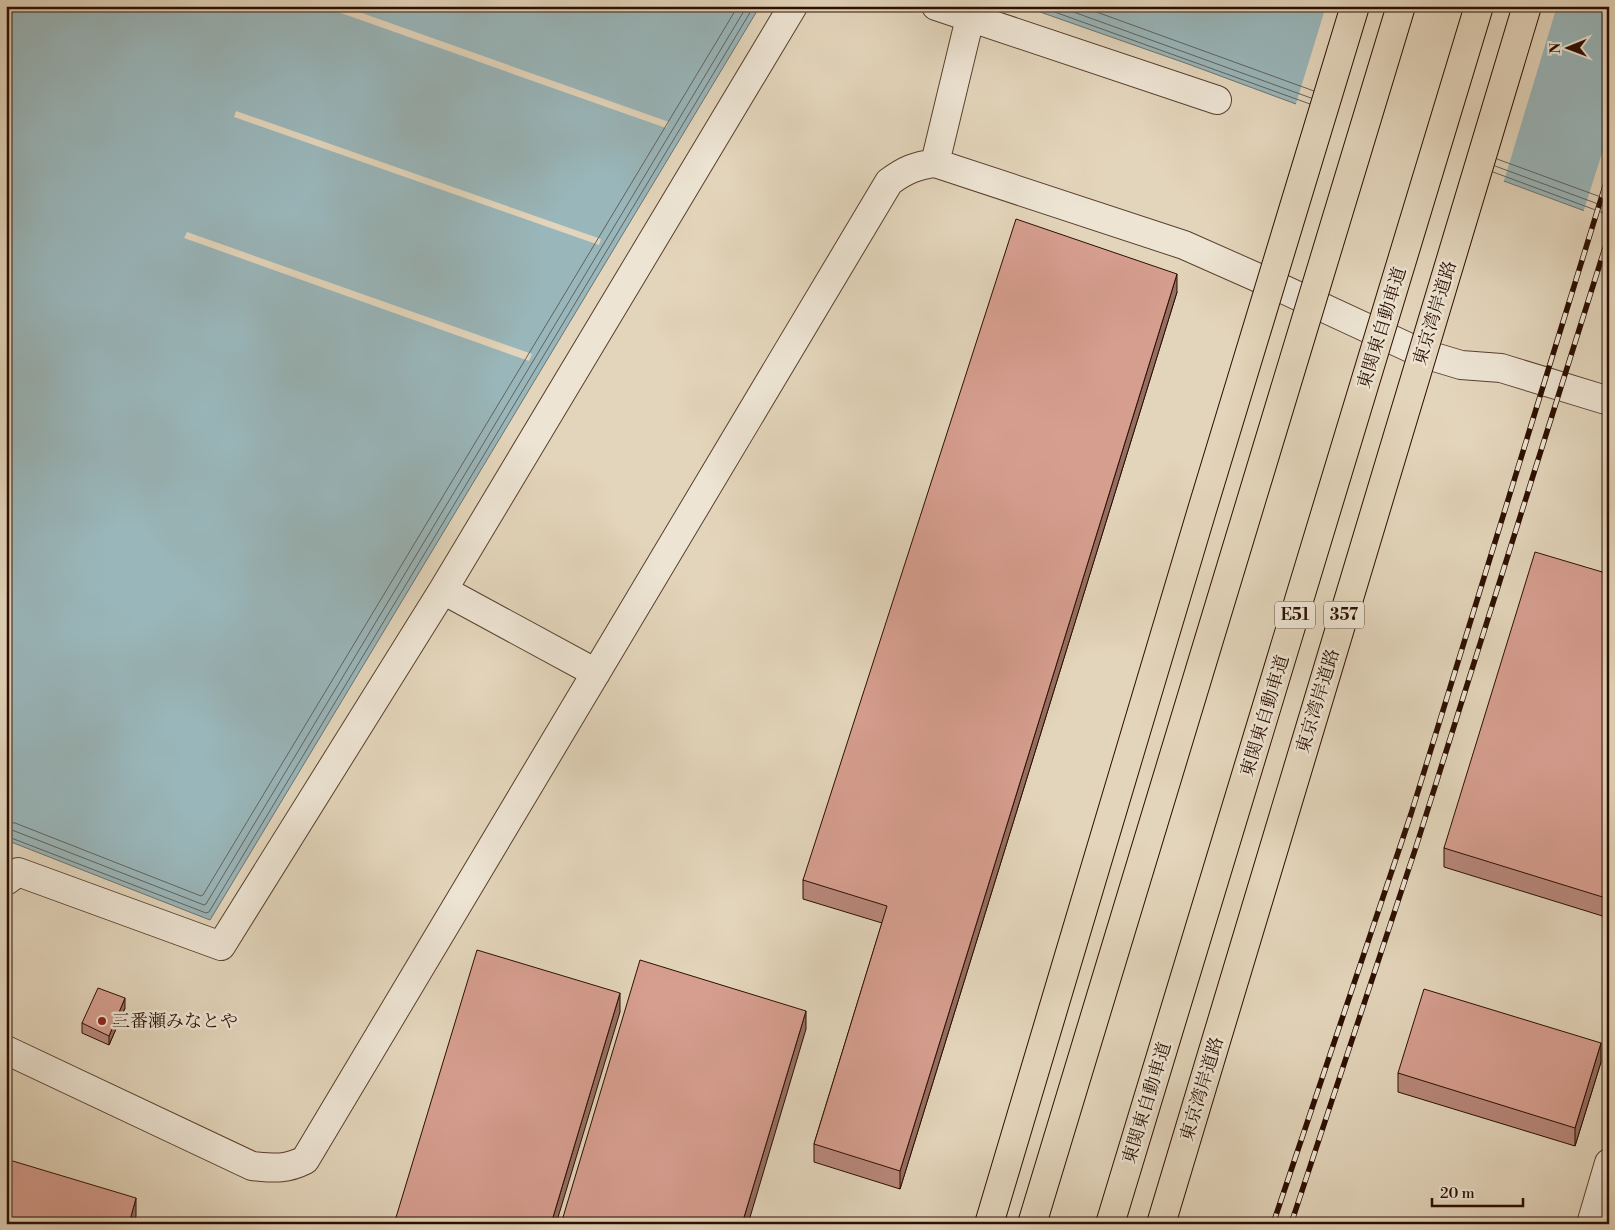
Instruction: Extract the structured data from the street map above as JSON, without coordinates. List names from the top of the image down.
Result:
{
  "streets": {
    "highway": [
      "東京湾岸道路",
      "東関東自動車道",
      "E51",
      "357"
    ]
  },
  "places": ["三番瀬みなとや"],
  "scale_bar": "20 m",
  "north": "left"
}
